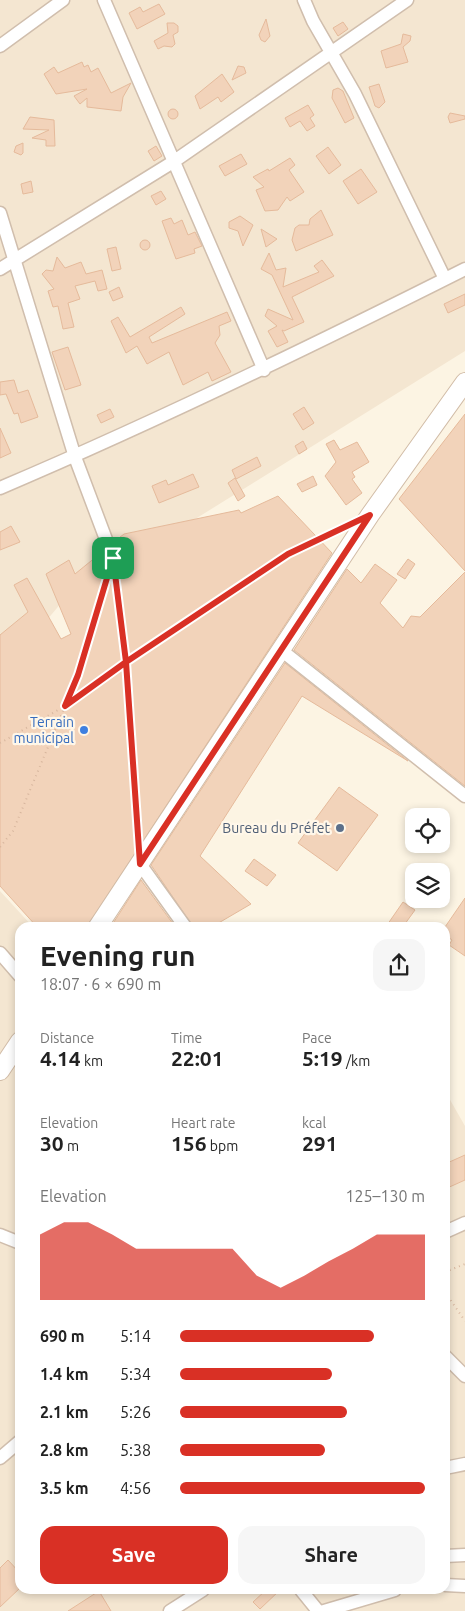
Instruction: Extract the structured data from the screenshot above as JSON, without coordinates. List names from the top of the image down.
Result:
{
  "places": ["Terrain municipal", "Bureau du Préfet"],
  "page": {
    "heading": ["Evening run", "18:07 · 6 × 690 m"],
    "stats": [
      ["Distance", "4.14 km"],
      ["Time", "22:01"],
      ["Pace", "5:19 /km"],
      ["Elevation", "30 m"],
      ["Heart rate", "156 bpm"],
      ["kcal", "291"]
    ],
    "chart": ["Elevation", "125–130 m"],
    "list": [
      {
        "name": "690 m",
        "note": "5:14"
      },
      {
        "name": "1.4 km",
        "note": "5:34"
      },
      {
        "name": "2.1 km",
        "note": "5:26"
      },
      {
        "name": "2.8 km",
        "note": "5:38"
      },
      {
        "name": "3.5 km",
        "note": "4:56"
      }
    ],
    "buttons": ["Save", "Share"]
  }
}
